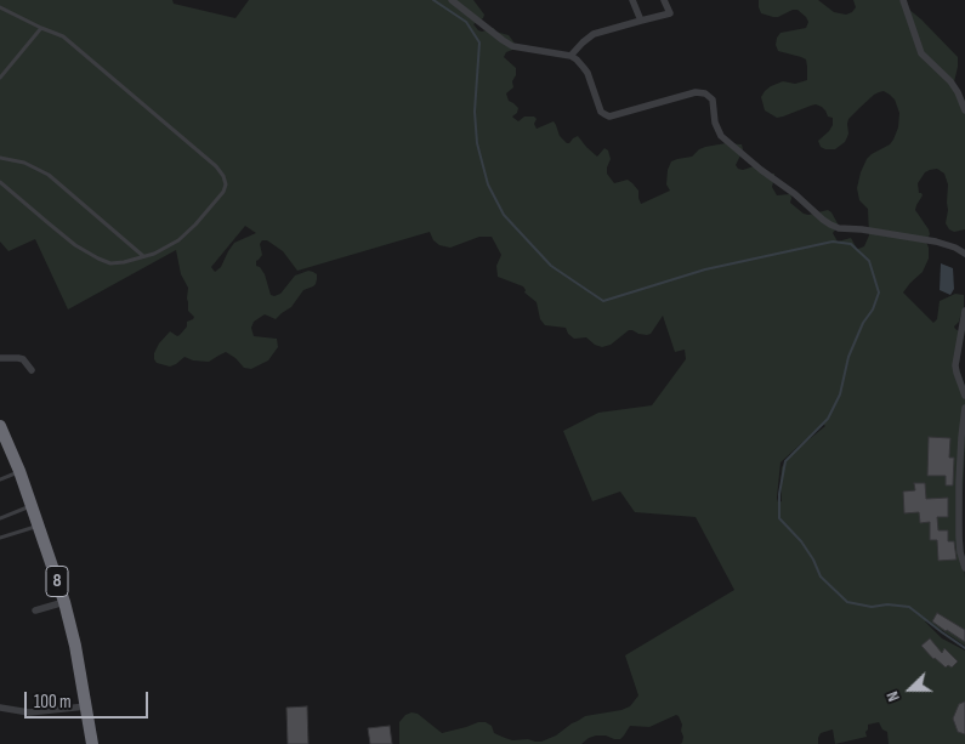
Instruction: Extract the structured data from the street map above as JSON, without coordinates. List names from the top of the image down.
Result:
{
  "streets": {
    "highway": ["8"]
  },
  "scale_bar": "100 m",
  "north": "left"
}
